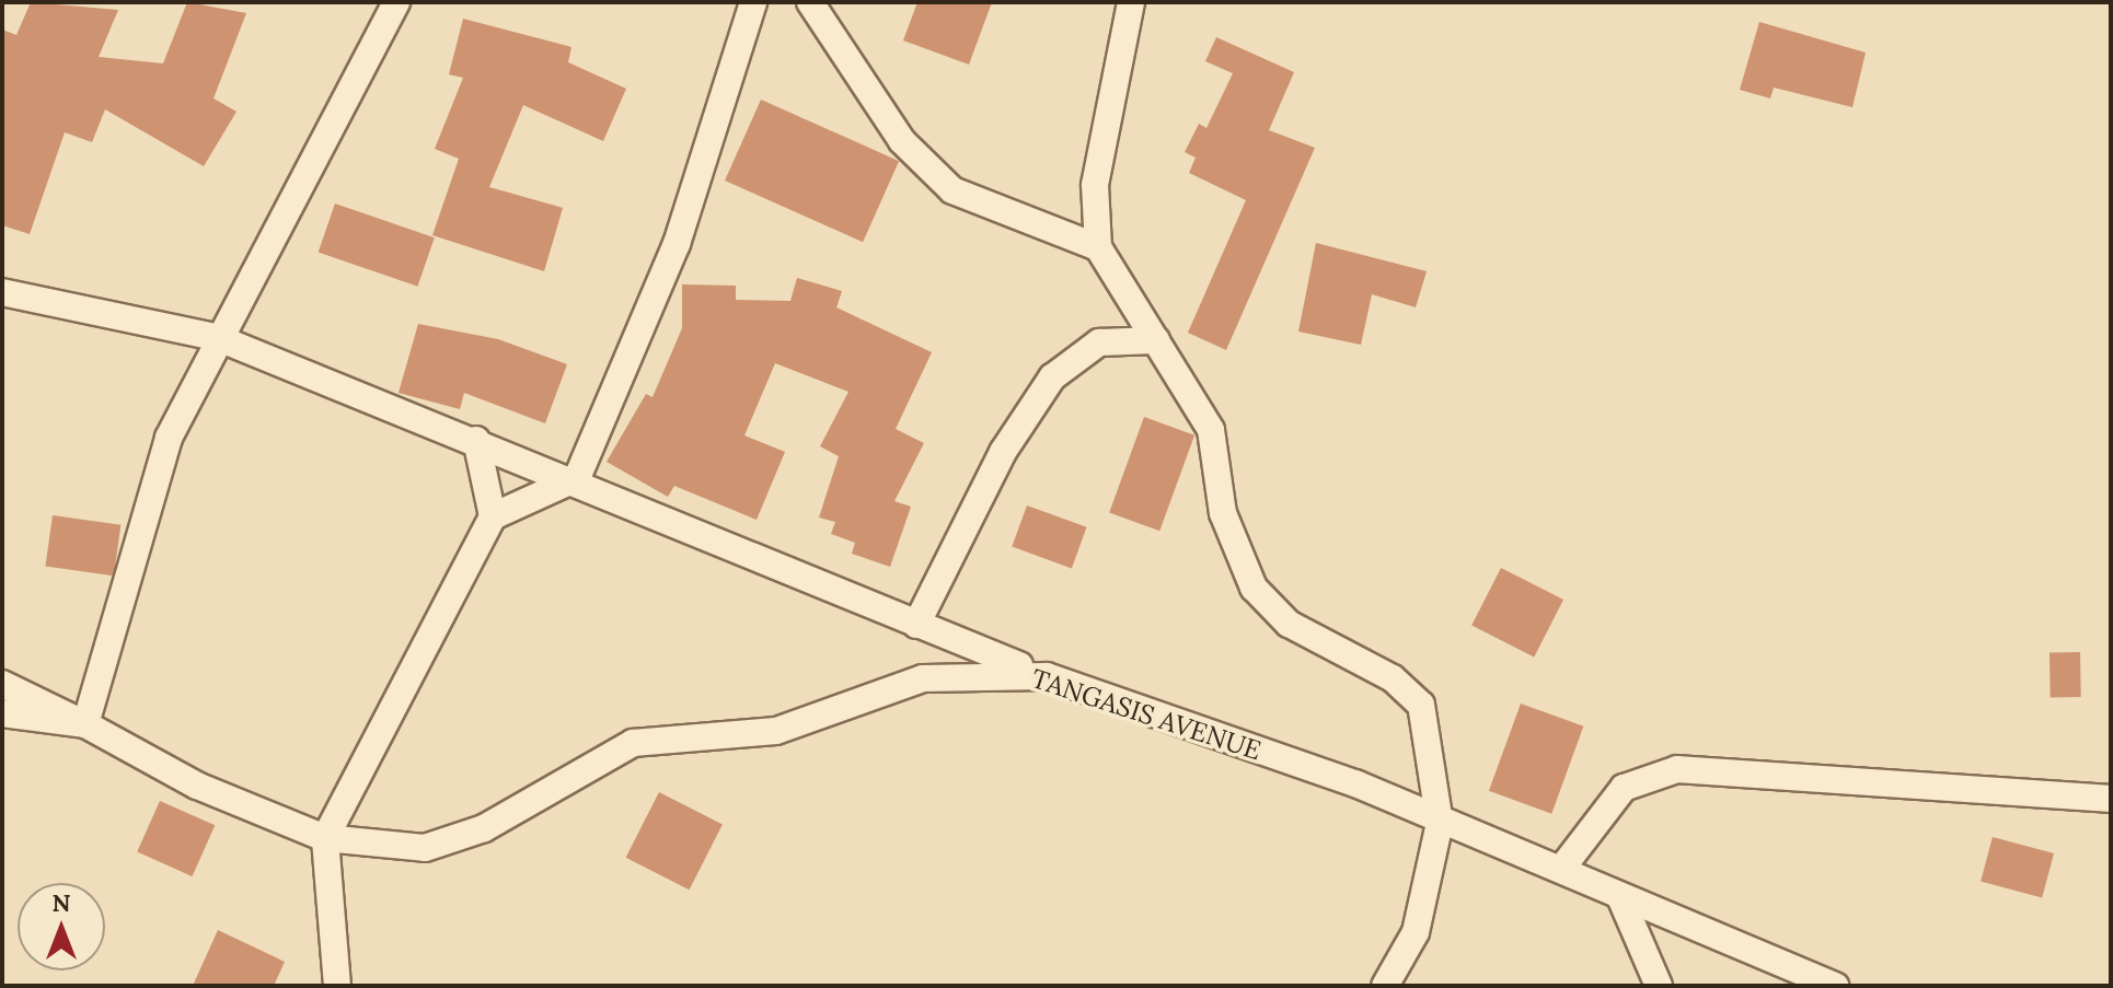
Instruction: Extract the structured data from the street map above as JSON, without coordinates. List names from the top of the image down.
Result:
{
  "streets": {
    "street": ["TANGASIS AVENUE"]
  },
  "north": "top"
}
